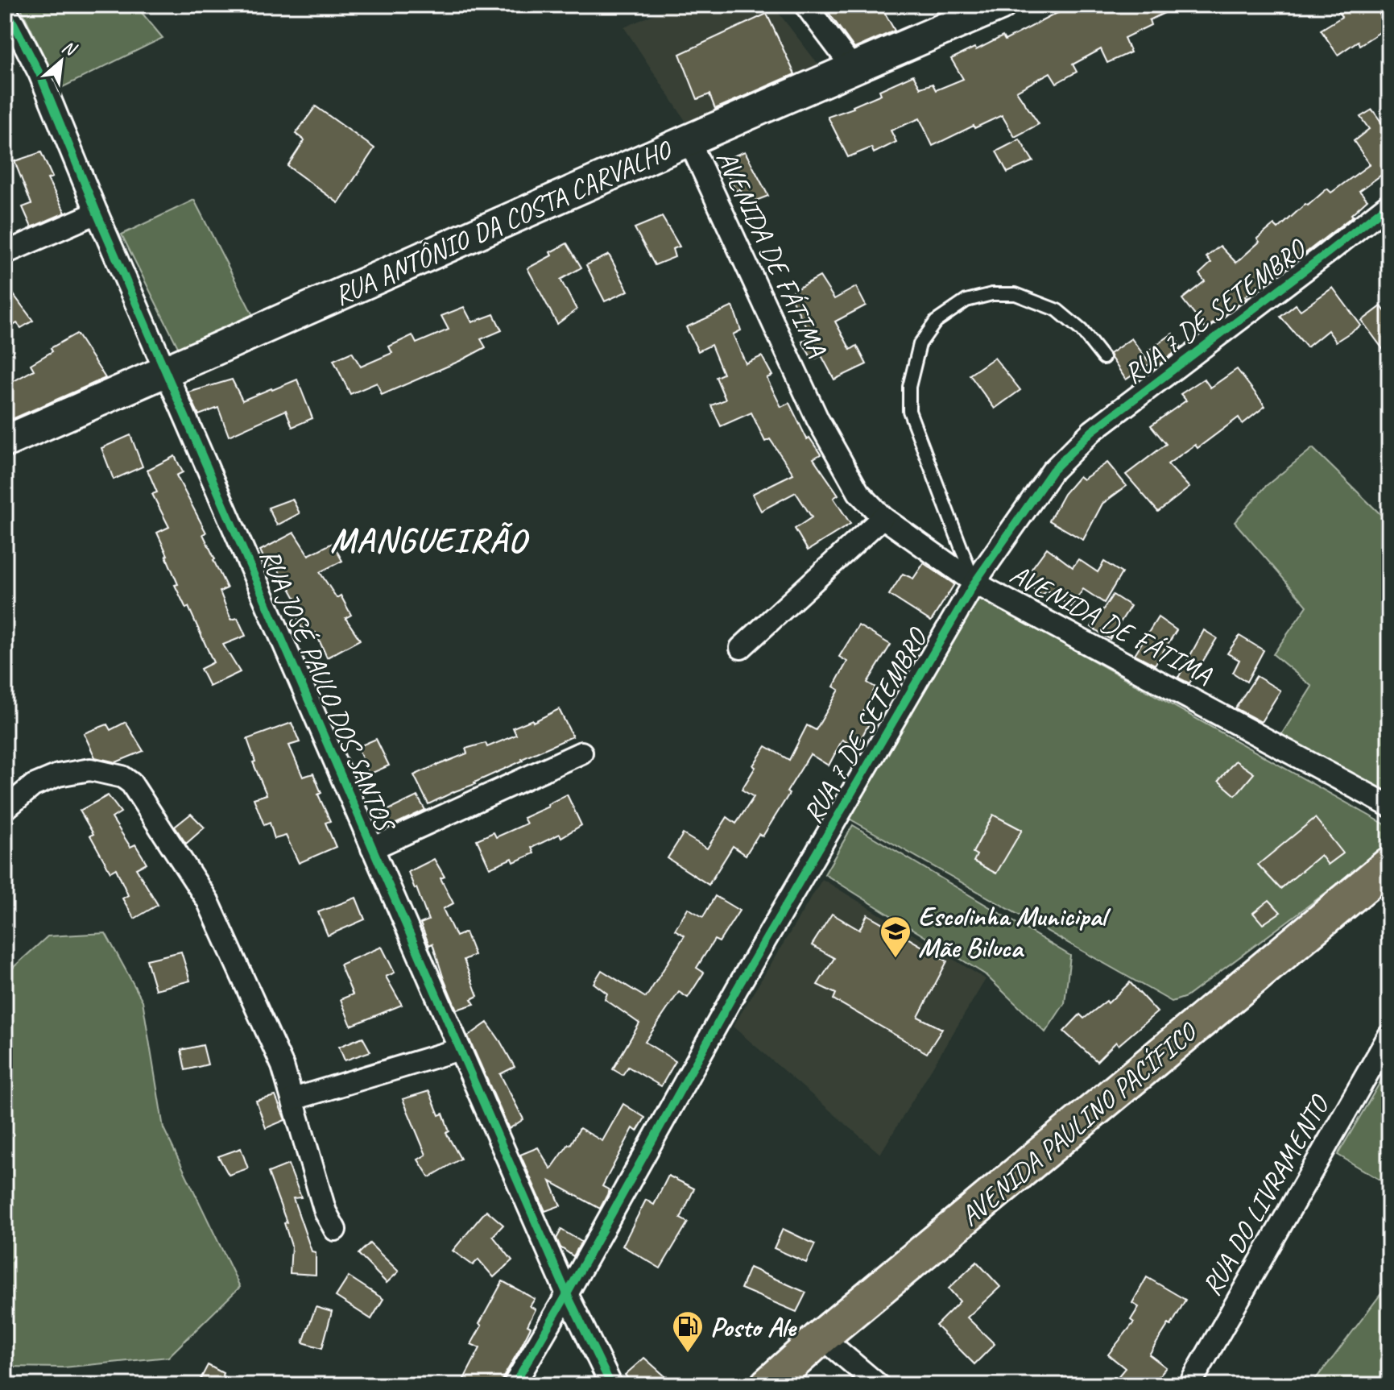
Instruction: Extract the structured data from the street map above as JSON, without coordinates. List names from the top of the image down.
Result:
{
  "streets": {
    "main road": ["AVENIDA PAULINO PACÍFICO"],
    "street": [
      "RUA ANTÔNIO DA COSTA CARVALHO",
      "AVENIDA DE FÁTIMA",
      "RUA 7 DE SETEMBRO",
      "RUA JOSÉ PAULO DOS SANTOS",
      "RUA DO LIVRAMENTO"
    ]
  },
  "crossings": [
    ["RUA ANTÔNIO DA COSTA CARVALHO", "AVENIDA DE FÁTIMA"],
    ["RUA ANTÔNIO DA COSTA CARVALHO", "RUA JOSÉ PAULO DOS SANTOS"],
    ["AVENIDA DE FÁTIMA", "RUA 7 DE SETEMBRO"],
    ["RUA 7 DE SETEMBRO", "RUA JOSÉ PAULO DOS SANTOS"]
  ],
  "districts": ["MANGUEIRÃO"],
  "places": {
    "school or university": ["Escolinha Municipal Mãe Biluca"],
    "fuel station": ["Posto Ale"]
  },
  "north": "top right"
}
